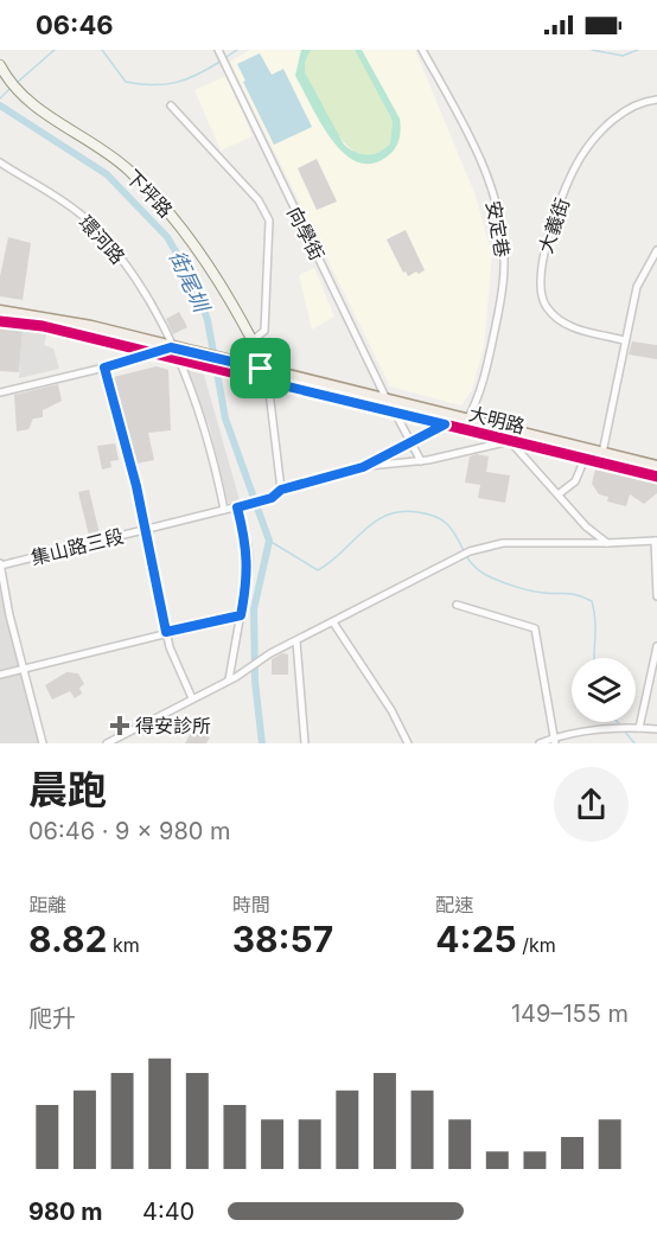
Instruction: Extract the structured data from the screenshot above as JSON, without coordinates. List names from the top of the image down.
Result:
{
  "streets": {
    "main road": ["大明路"],
    "street": [
      "下坪路",
      "大義街",
      "安定巷",
      "向學街",
      "環河路",
      "集山路三段"
    ]
  },
  "crossings": [
    ["下坪路", "大明路"],
    ["下坪路", "集山路三段"],
    ["安定巷", "大明路"],
    ["向學街", "大明路"],
    ["環河路", "大明路"],
    ["環河路", "集山路三段"]
  ],
  "water": ["街尾圳"],
  "places": {
    "health": ["得安診所"]
  },
  "page": {
    "status": "06:46",
    "heading": ["晨跑", "06:46 · 9 × 980 m"],
    "stats": [
      ["距離", "8.82 km"],
      ["時間", "38:57"],
      ["配速", "4:25 /km"]
    ],
    "chart": ["爬升", "149–155 m"],
    "list": [
      {
        "name": "980 m",
        "note": "4:40"
      }
    ]
  }
}
